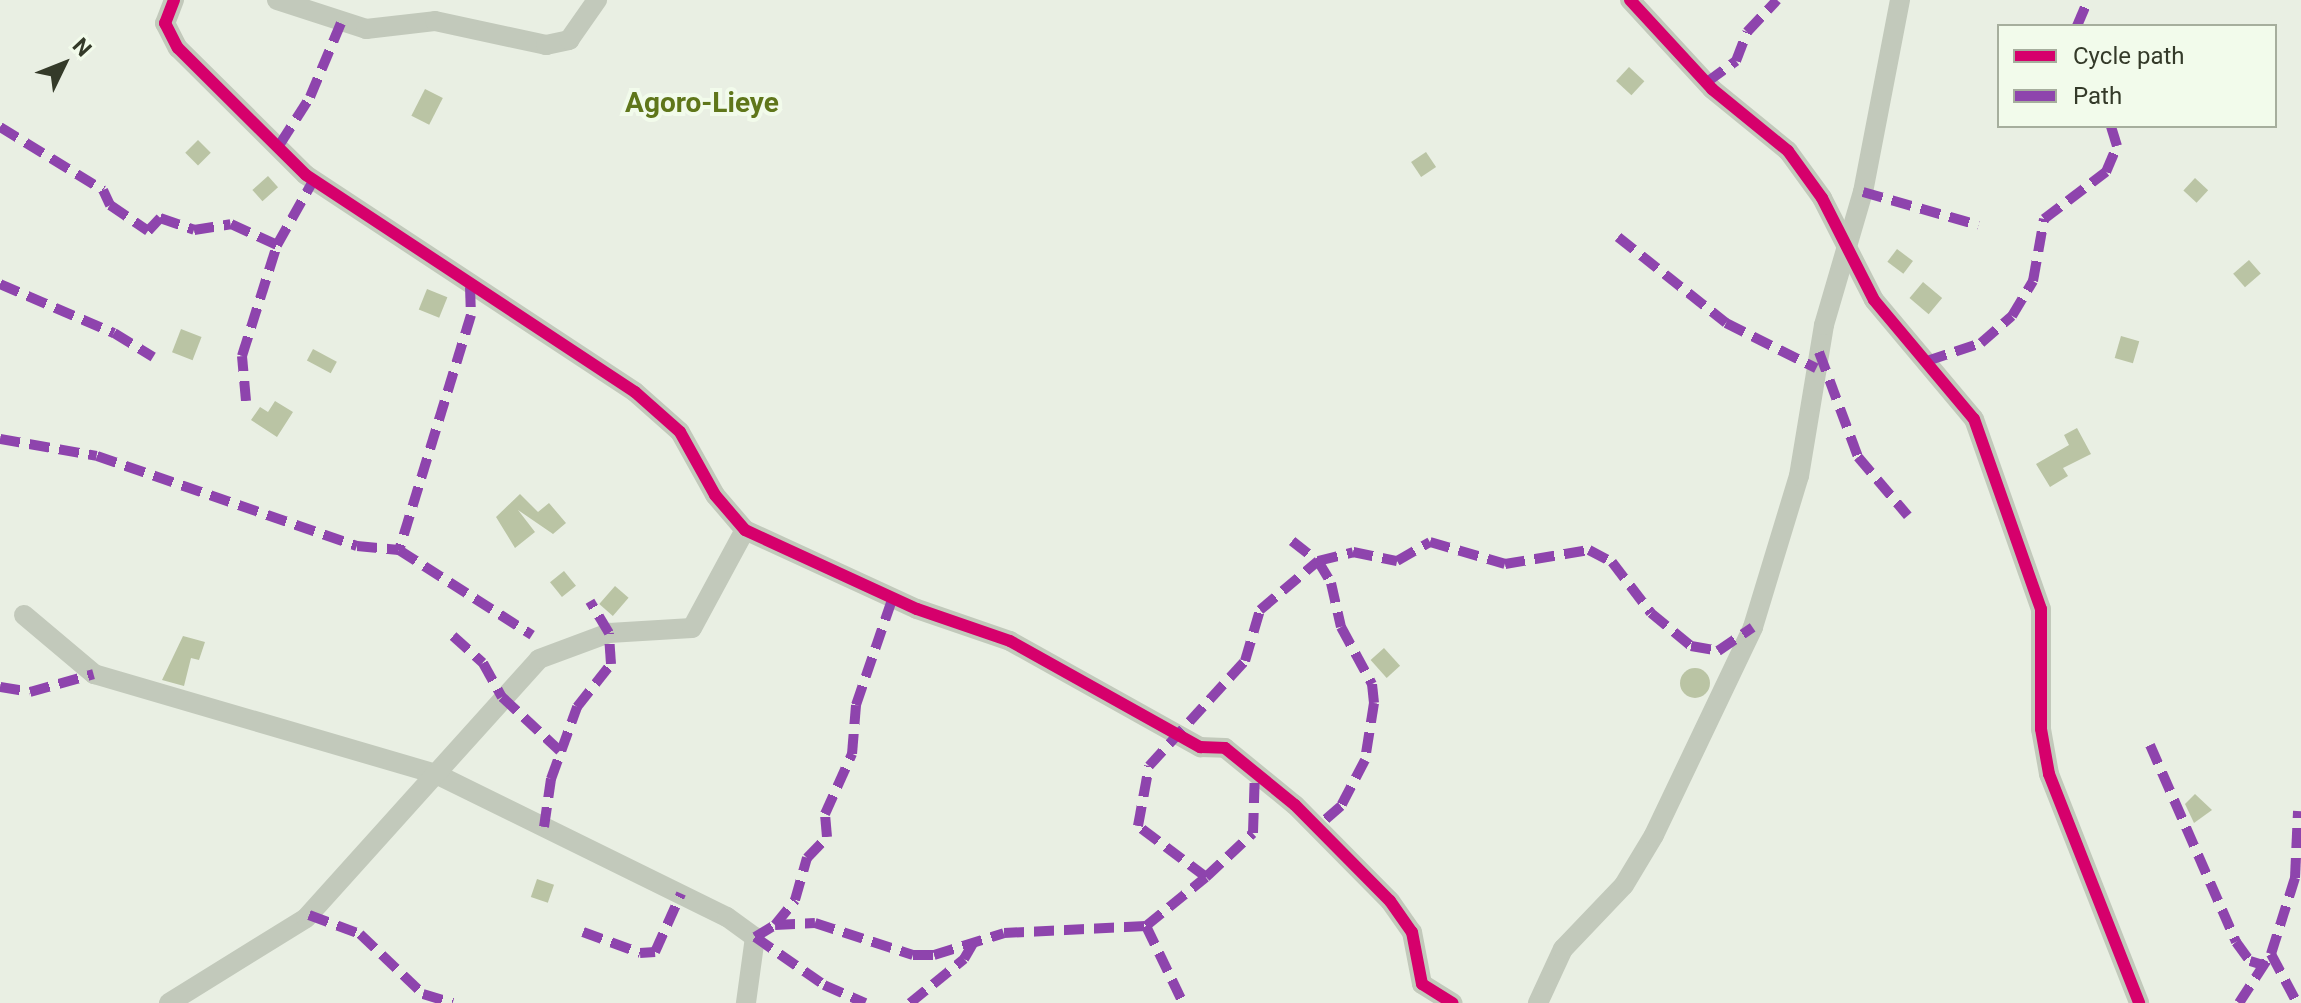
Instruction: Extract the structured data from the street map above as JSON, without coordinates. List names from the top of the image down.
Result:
{
  "districts": ["Agoro-Lieye"],
  "legend": ["Cycle path", "Path"],
  "north": "top right"
}
